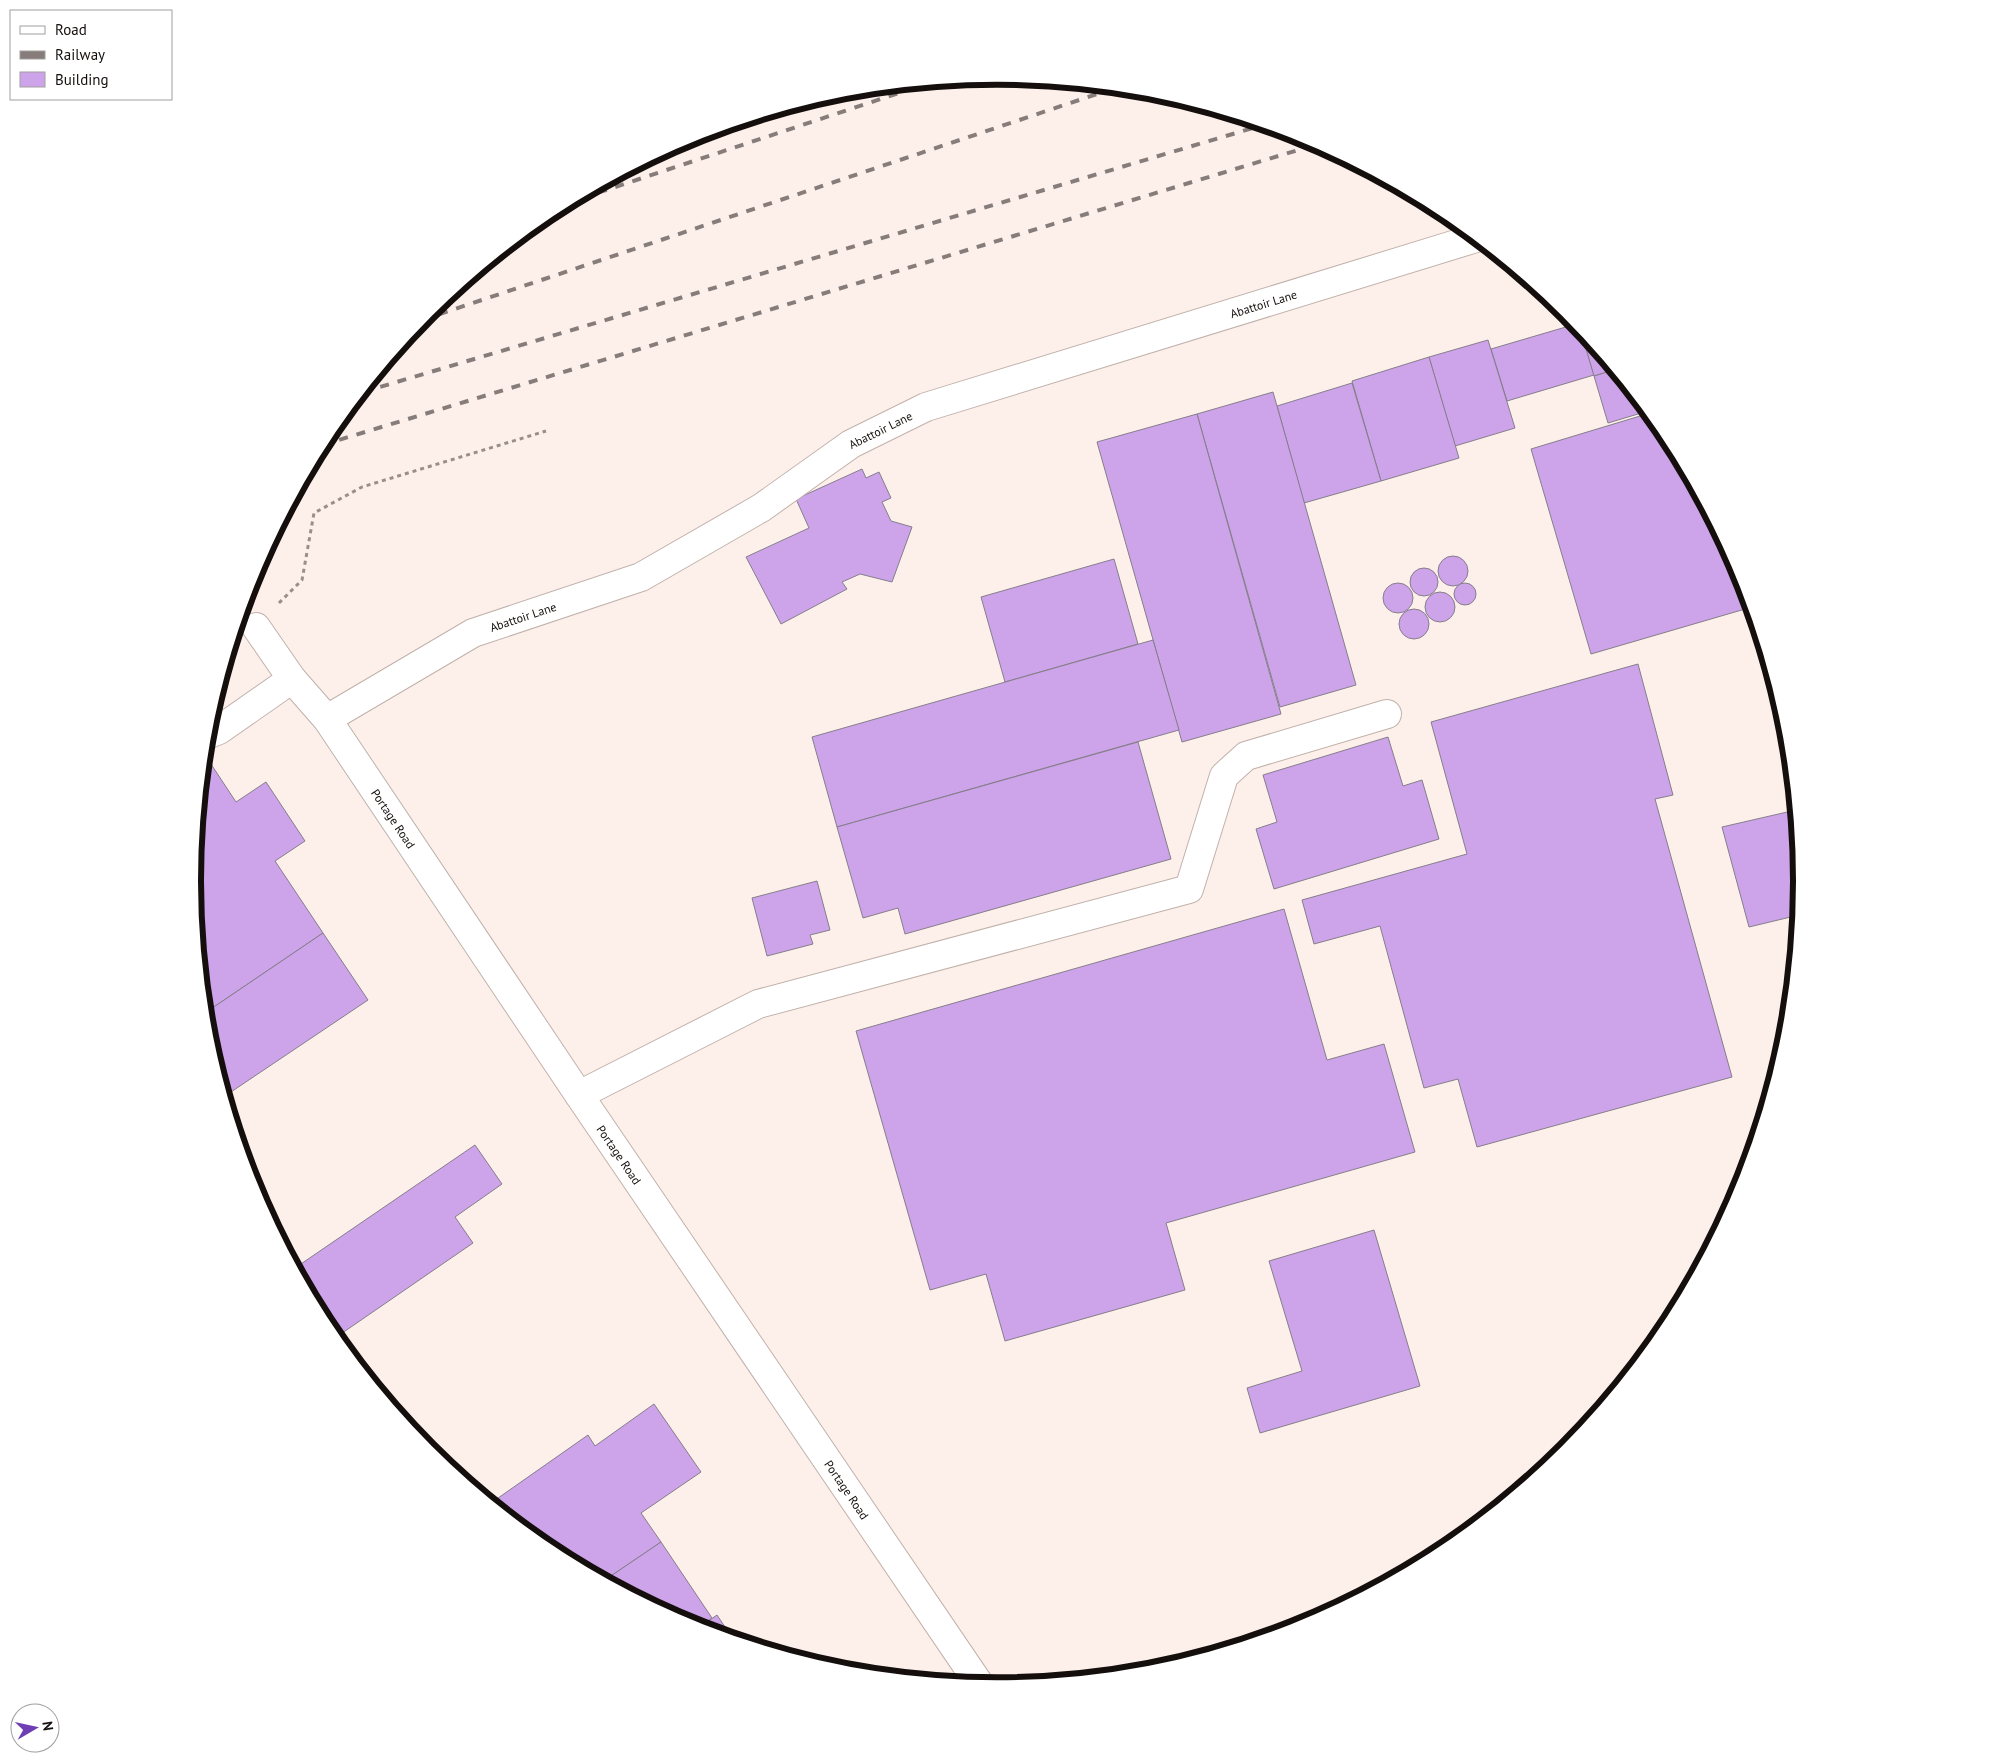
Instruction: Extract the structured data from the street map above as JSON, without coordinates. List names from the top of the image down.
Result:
{
  "streets": {
    "street": ["Abattoir Lane", "Portage Road"]
  },
  "crossings": [
    ["Abattoir Lane", "Portage Road"]
  ],
  "legend": ["Road", "Railway", "Building"],
  "north": "right"
}
